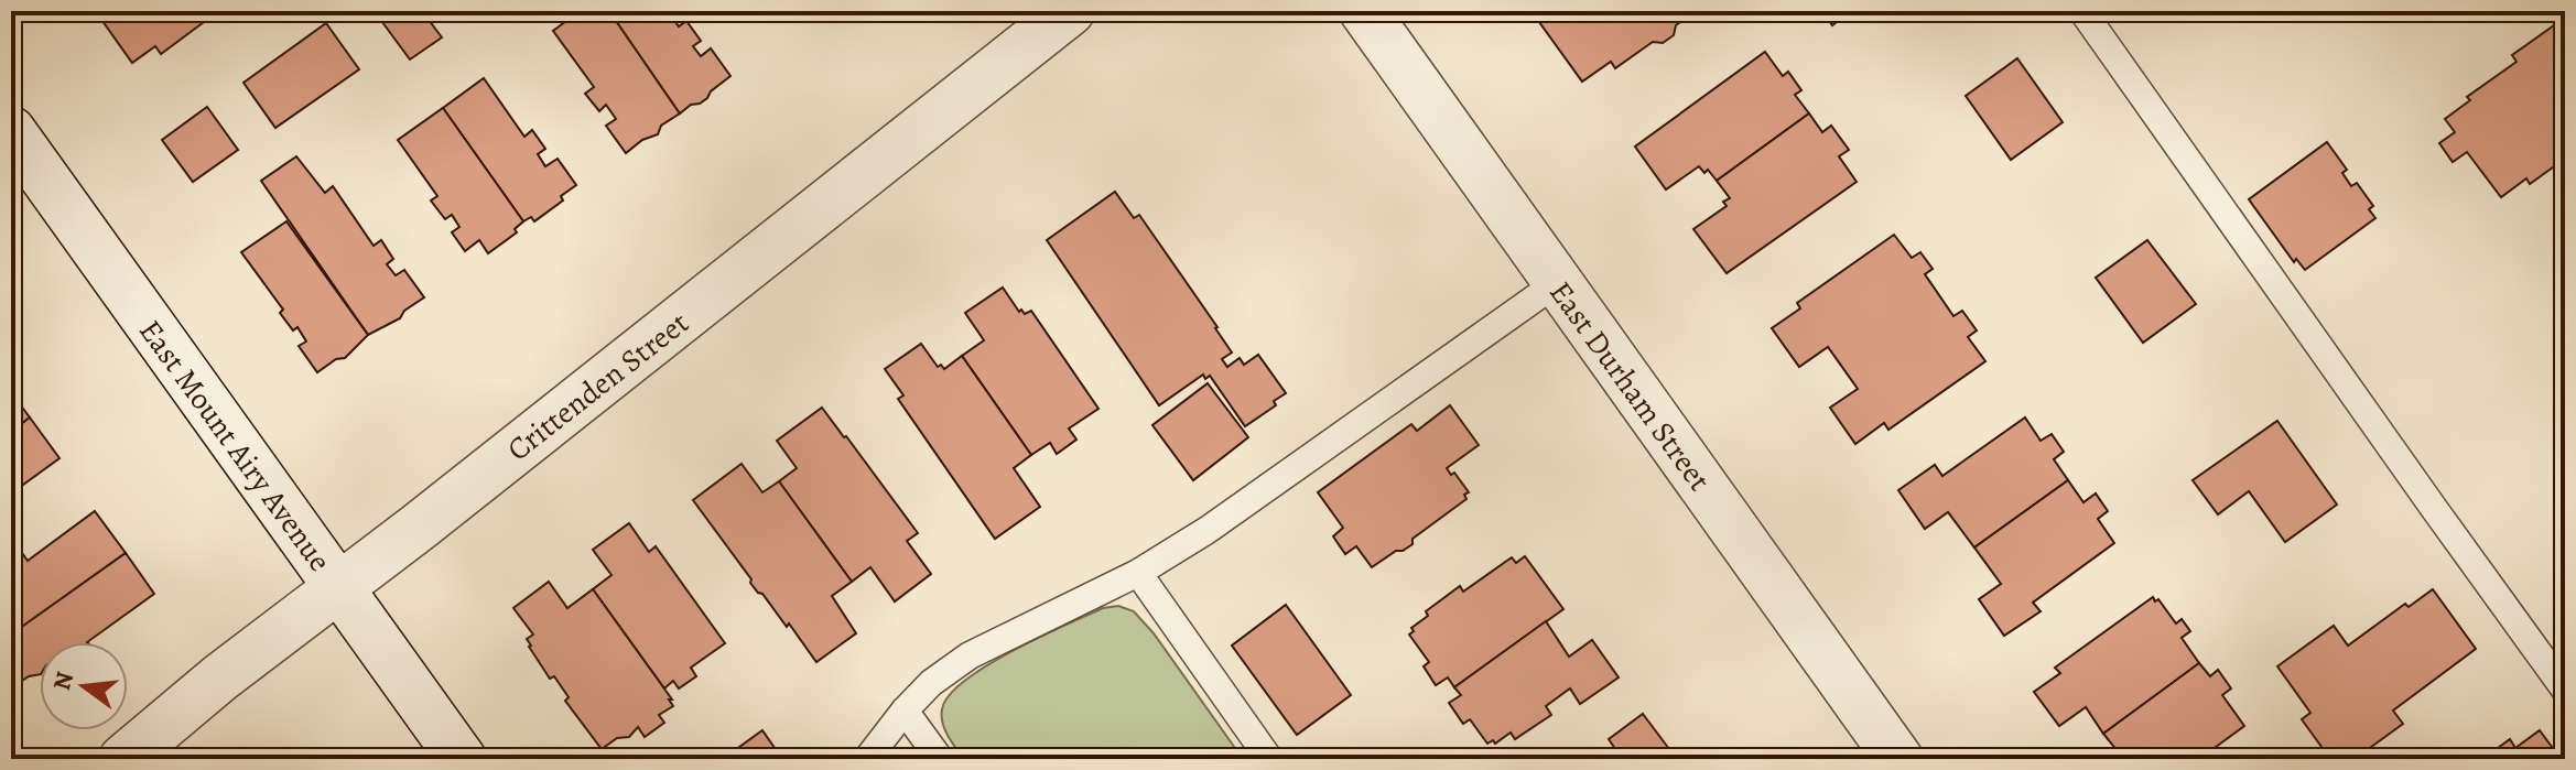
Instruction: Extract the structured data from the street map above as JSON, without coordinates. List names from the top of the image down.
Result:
{
  "streets": {
    "street": ["Crittenden Street", "East Durham Street", "East Mount Airy Avenue"]
  },
  "crossings": [
    ["Crittenden Street", "East Mount Airy Avenue"]
  ],
  "north": "left"
}
